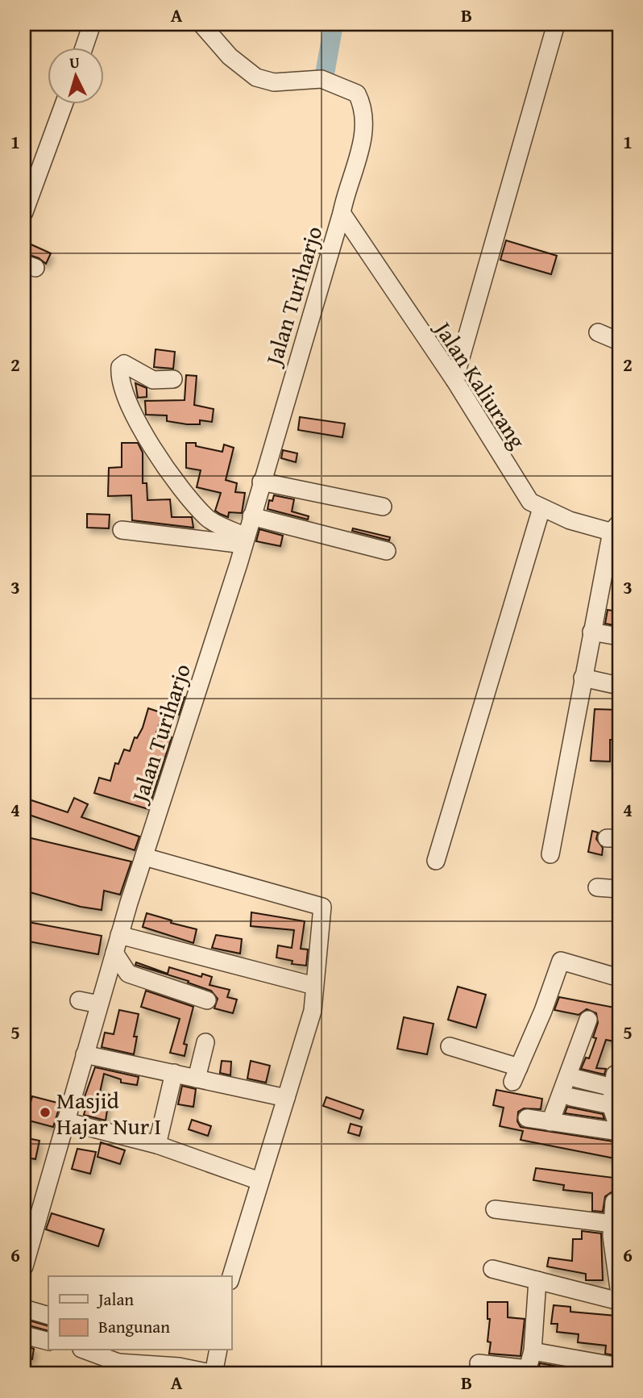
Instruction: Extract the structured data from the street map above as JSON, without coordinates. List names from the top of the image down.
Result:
{
  "streets": {
    "street": ["Jalan Turiharjo", "Jalan Kaliurang"]
  },
  "crossings": [
    ["Jalan Turiharjo", "Jalan Kaliurang"]
  ],
  "places": ["Masjid Hajar Nur I"],
  "legend": ["Jalan", "Bangunan"],
  "north": "top",
  "grid": {
    "columns": ["A", "B"],
    "rows": [
      "1",
      "2",
      "3",
      "4",
      "5",
      "6"
    ]
  }
}
